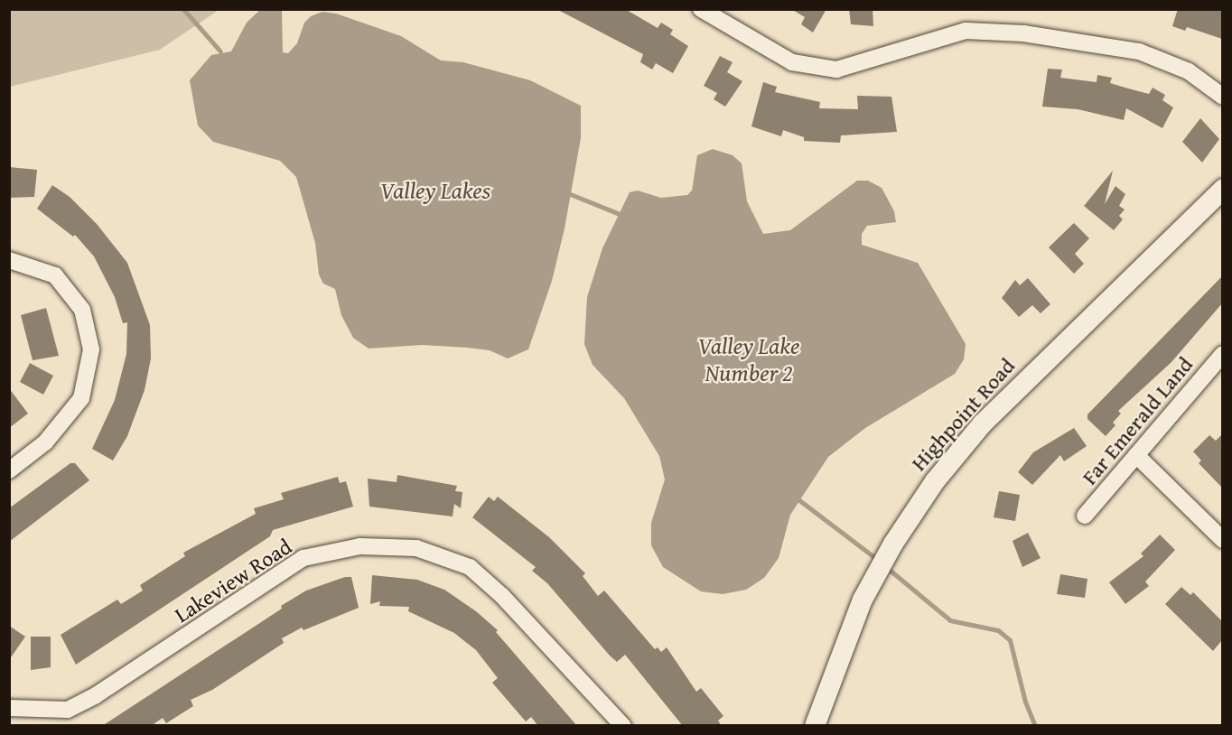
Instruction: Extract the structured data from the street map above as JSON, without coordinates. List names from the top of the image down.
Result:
{
  "streets": {
    "street": ["Highpoint Road", "Far Emerald Land", "Lakeview Road"]
  },
  "water": ["Valley Lakes", "Valley Lake Number 2"]
}
